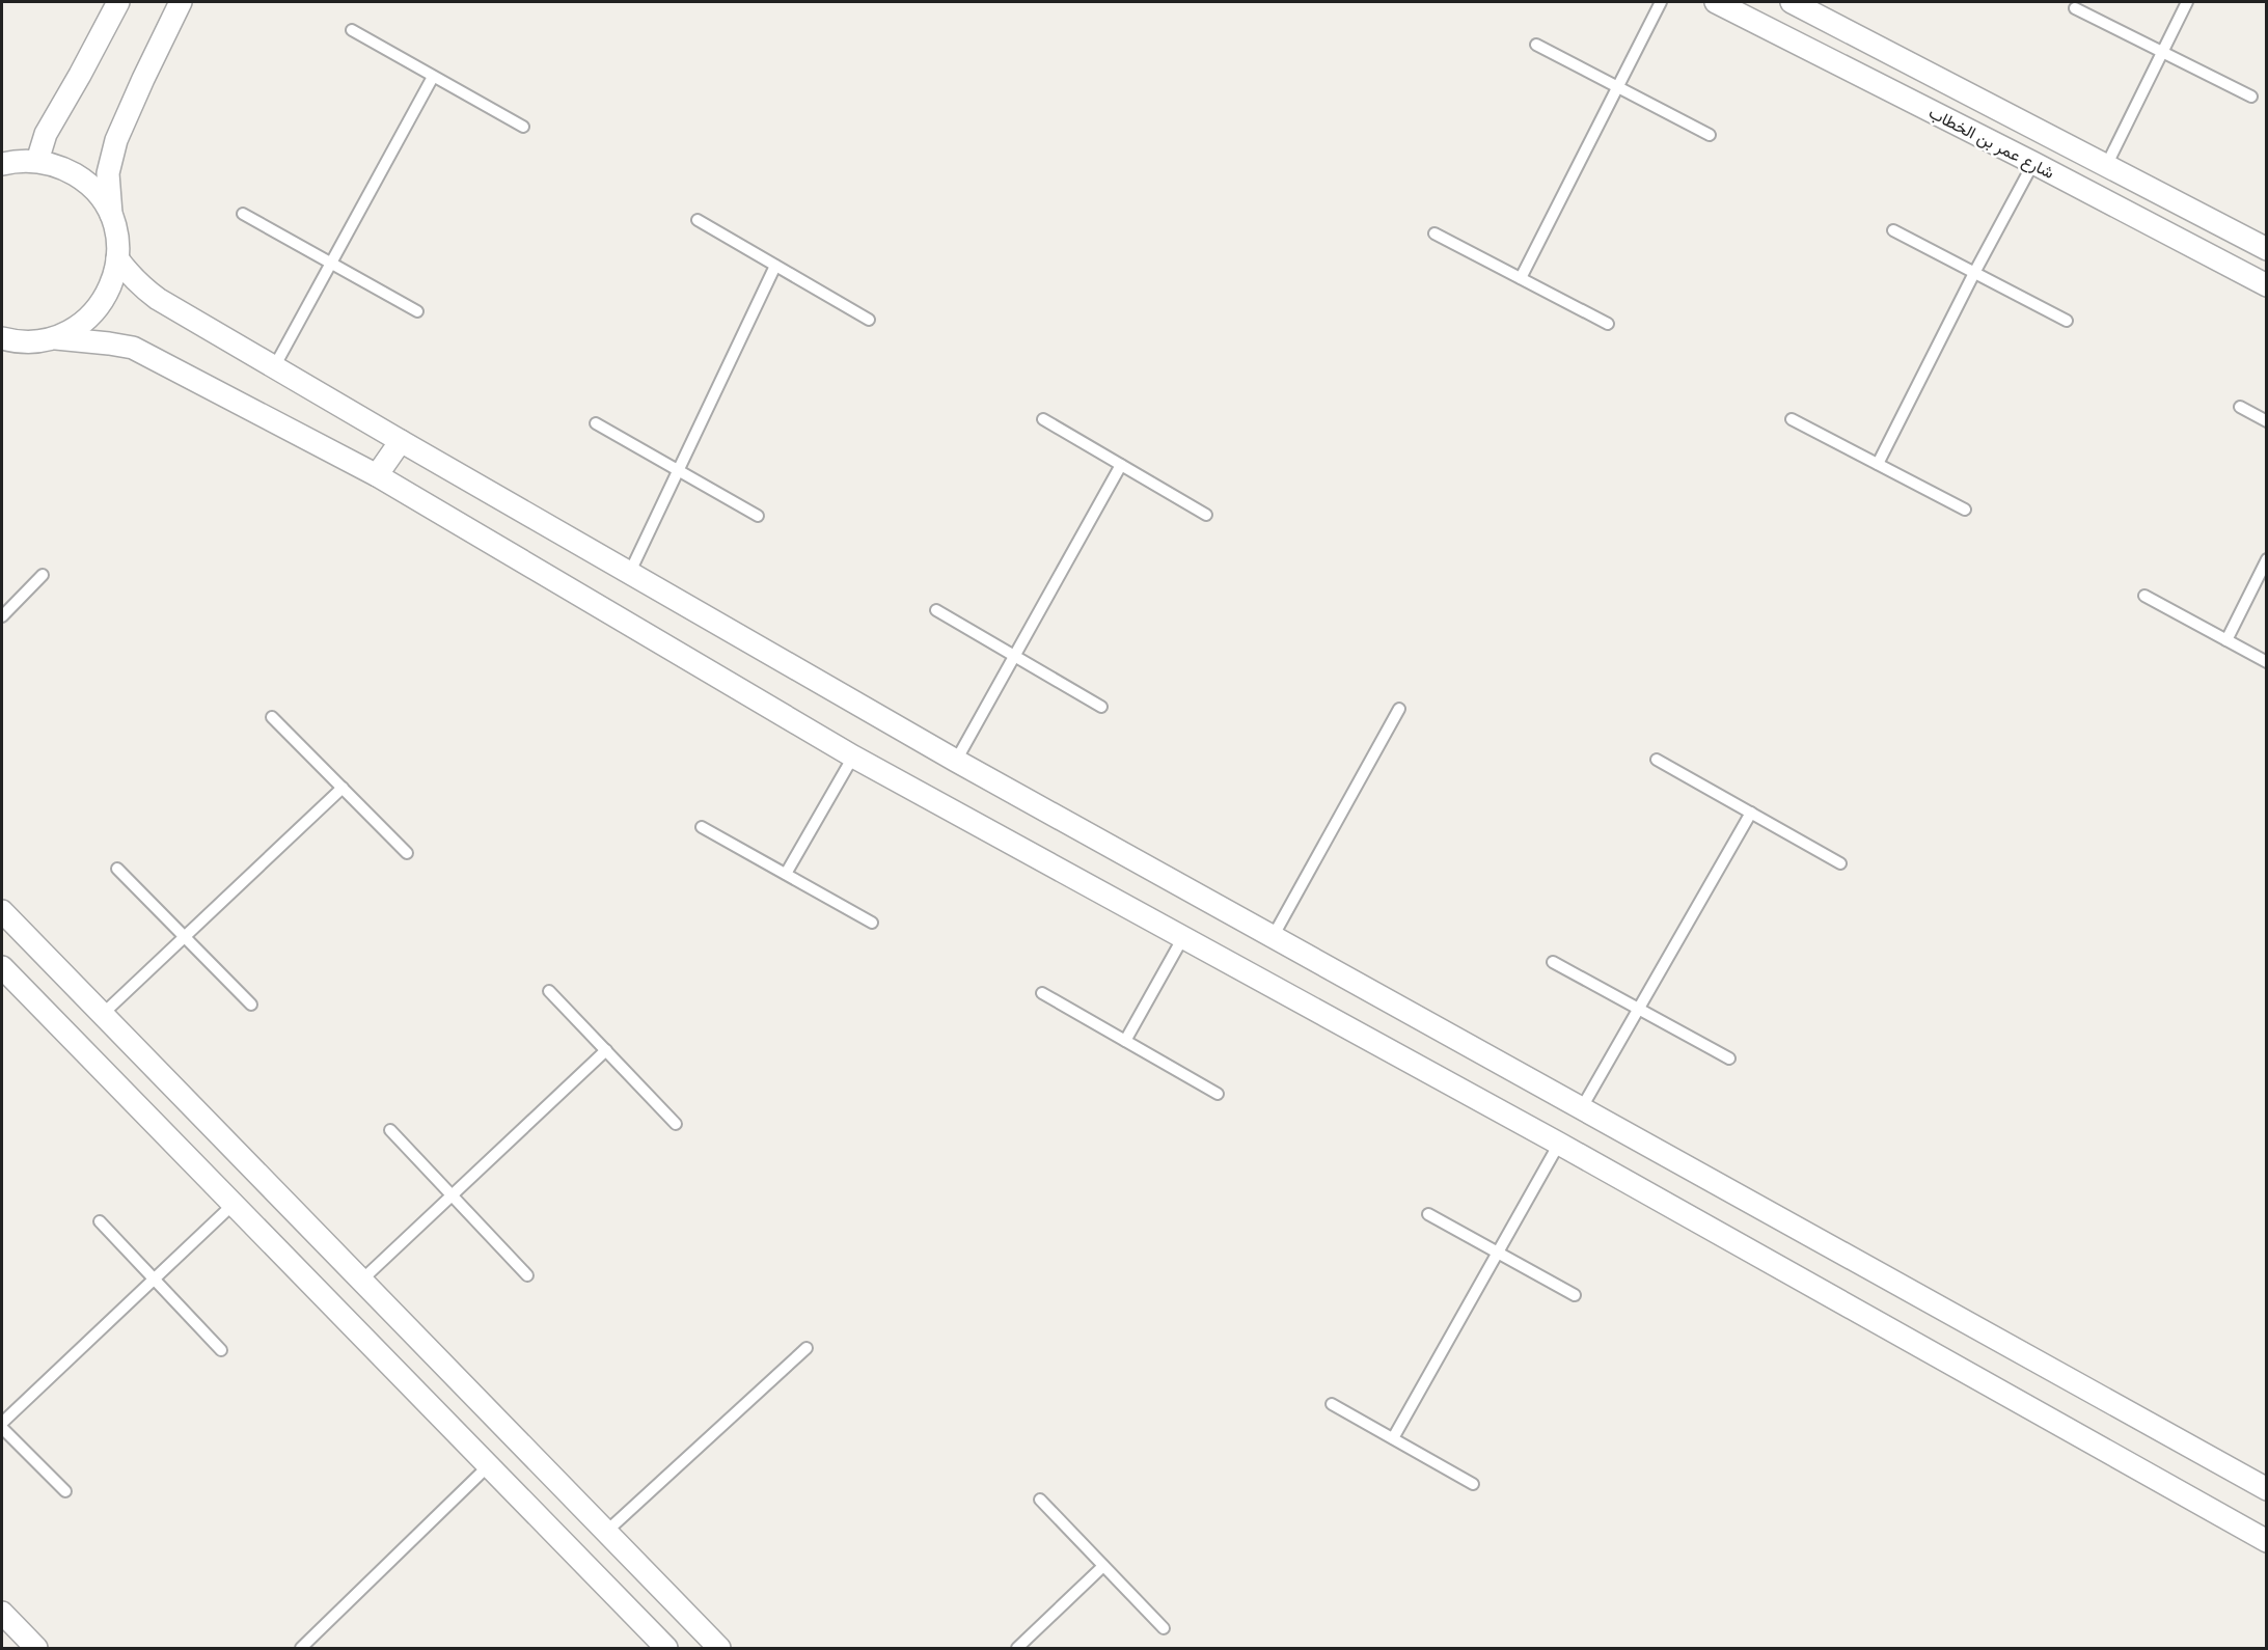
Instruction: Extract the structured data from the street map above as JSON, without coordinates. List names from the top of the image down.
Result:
{
  "streets": {
    "street": ["شارع عمر بن الخطاب"]
  }
}
